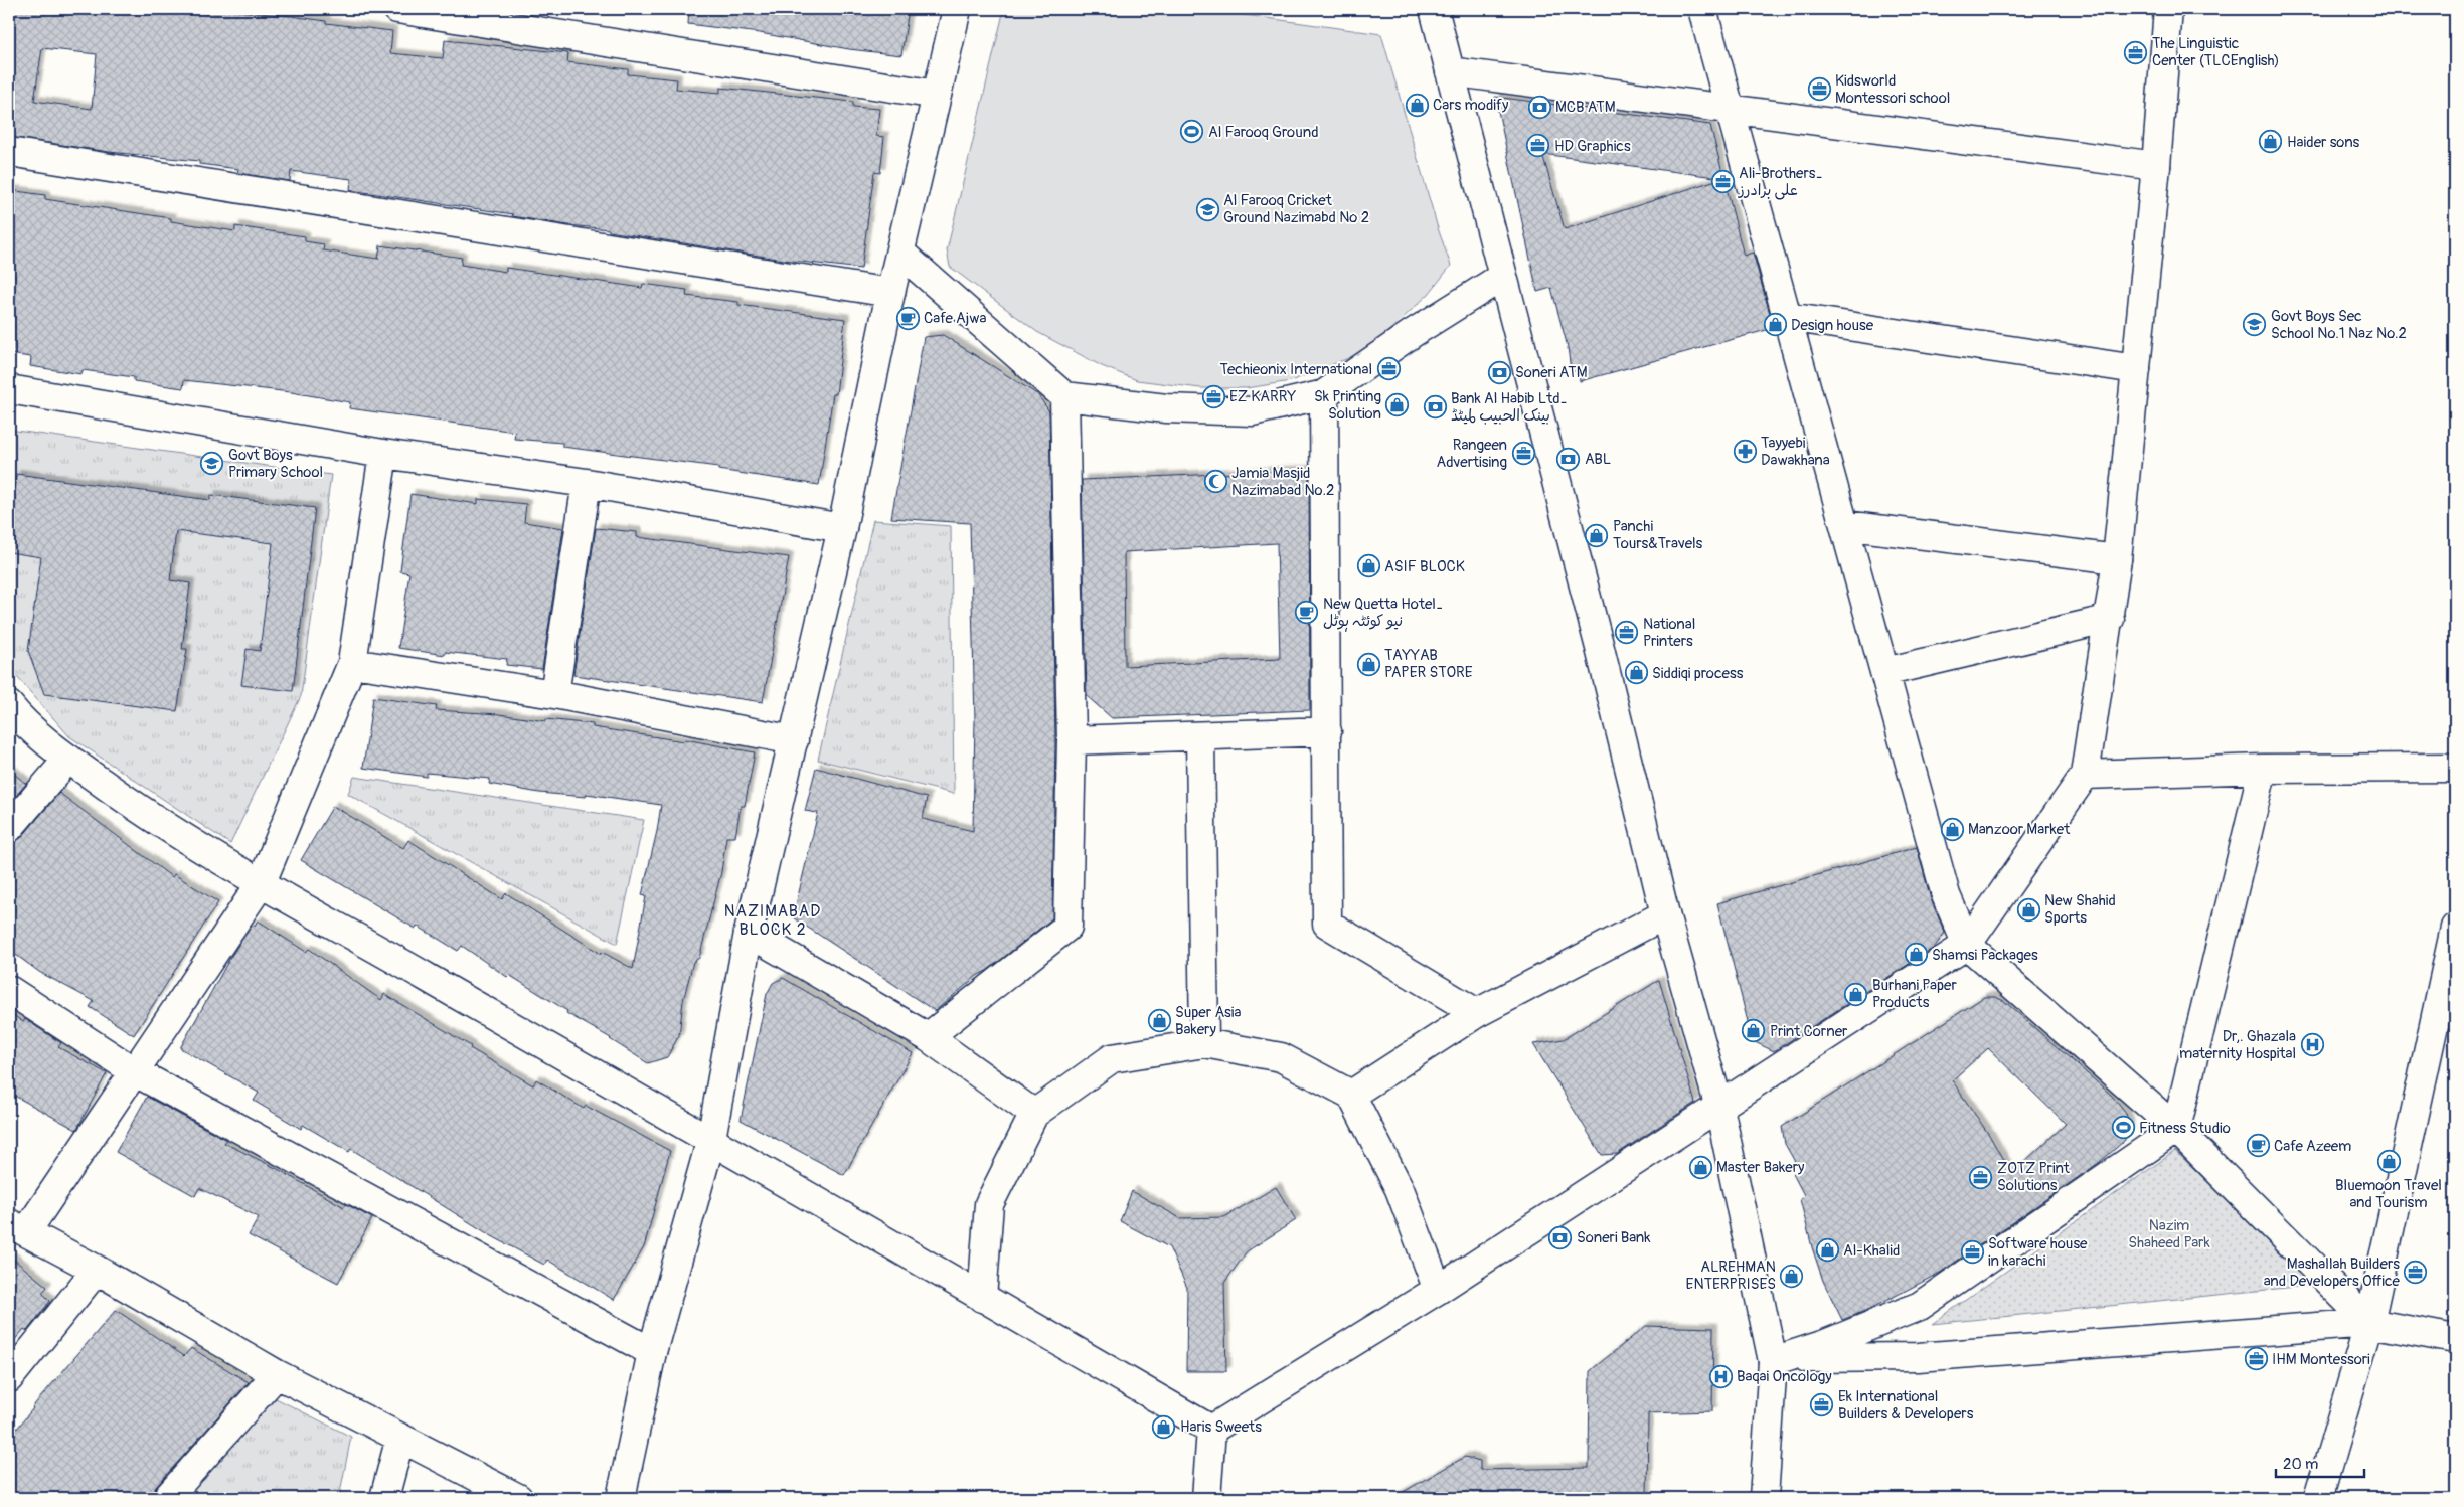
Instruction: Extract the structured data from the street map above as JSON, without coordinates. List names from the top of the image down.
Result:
{
  "districts": ["NAZIMABAD BLOCK 2"],
  "parks": ["Nazim Shaheed Park"],
  "places": {
    "office": [
      "The Linguistic Center (TLCEnglish)",
      "Kidsworld Montessori school",
      "HD Graphics",
      "Ali-Brothers۔ علی برادرز",
      "Techieonix International",
      "EZ KARRY",
      "Rangeen Advertising",
      "National Printers",
      "ZOTZ Print Solutions",
      "Software house in karachi",
      "Mashallah Builders and Developers Office",
      "IHM Montessori",
      "Ek International Builders & Developers"
    ],
    "shop": [
      "Cars modify",
      "Haider sons",
      "Design house",
      "Sk Printing Solution",
      "Panchi Tours&Travels",
      "ASIF BLOCK",
      "TAYYAB PAPER STORE",
      "Siddiqi process",
      "Manzoor Market",
      "New Shahid Sports",
      "Shamsi Packages",
      "Burhani Paper Products",
      "Super Asia Bakery",
      "Print Corner",
      "Bluemoon Travel and Tourism",
      "Master Bakery",
      "Al-Khalid",
      "ALREHMAN ENTERPRISES",
      "Haris Sweets"
    ],
    "bank": [
      "MCB ATM",
      "Soneri ATM",
      "Bank Al Habib Ltd۔ بینک الحبیب لمیٹڈ",
      "ABL",
      "Soneri Bank"
    ],
    "sports": ["Al Farooq Ground", "Fitness Studio"],
    "school or university": ["Al Farooq Cricket Ground Nazimabd No 2", "Govt Boys Sec School No.1 Naz No.2", "Govt Boys Primary School"],
    "cafe": ["Cafe Ajwa", "New Quetta Hotel۔ نیو کوئٹہ ہوٹل", "Cafe Azeem"],
    "pharmacy": ["Tayyebi Dawakhana"],
    "mosque": ["Jamia Masjid Nazimabad No.2"],
    "hospital": ["Dr,. Ghazala maternity Hospital", "Baqai Oncology"]
  },
  "scale_bar": "20 m"
}
